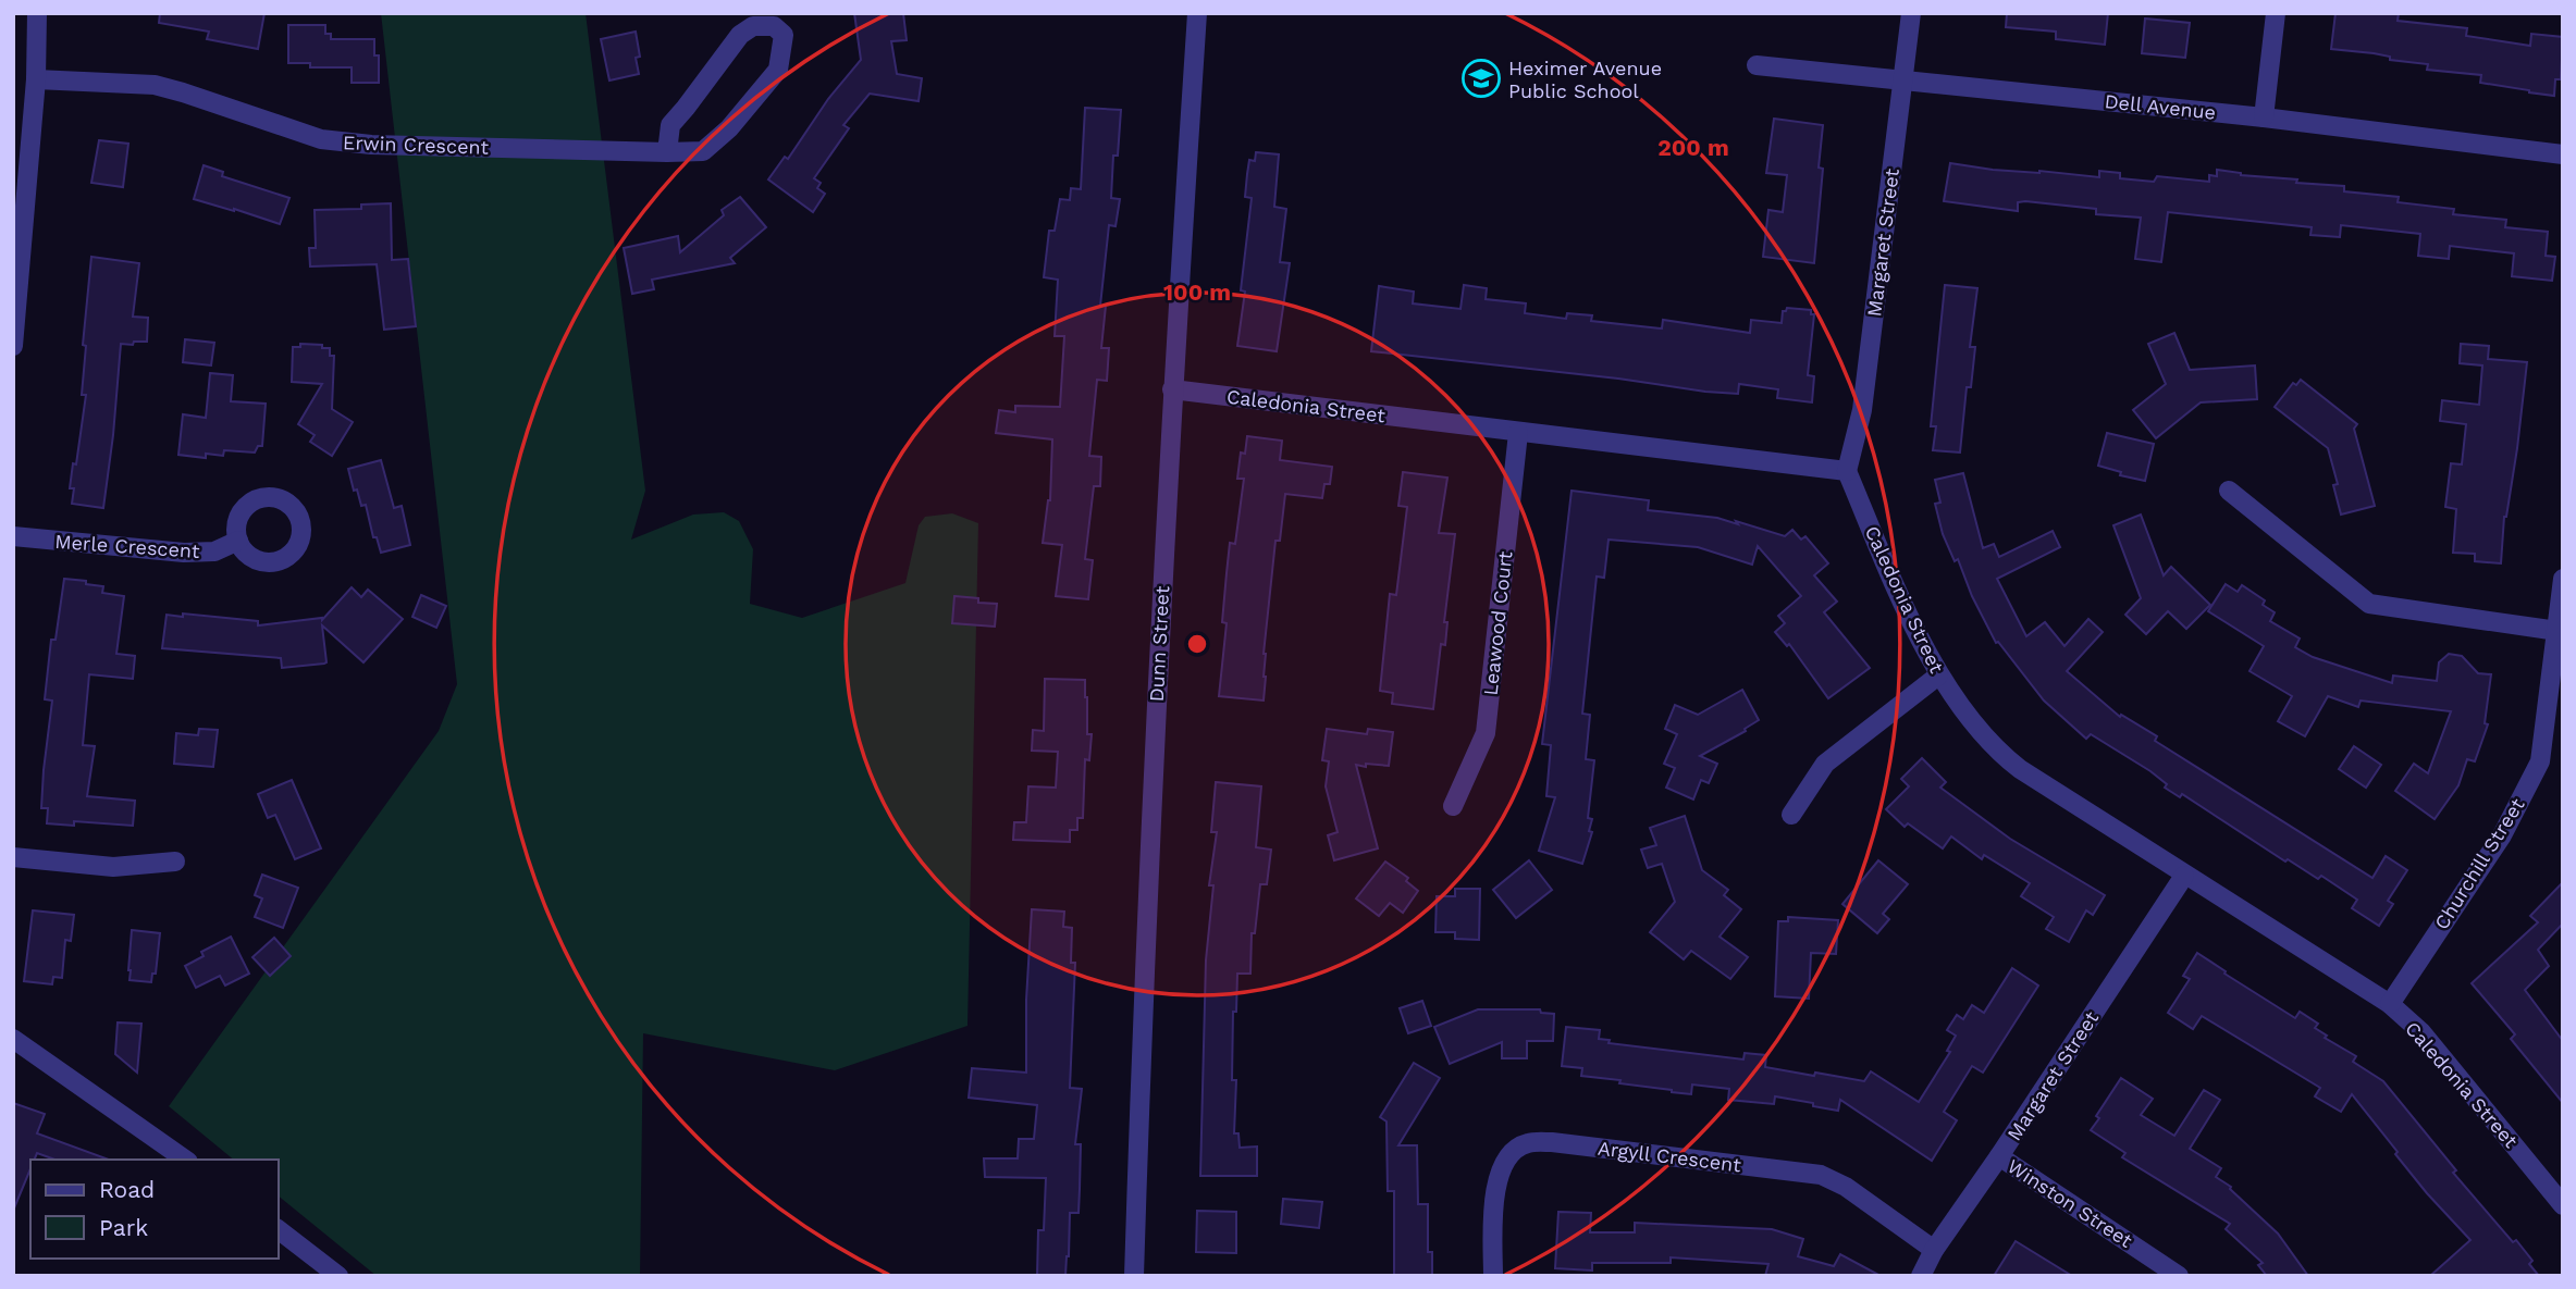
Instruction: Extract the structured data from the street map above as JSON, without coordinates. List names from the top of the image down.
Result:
{
  "streets": {
    "street": [
      "Dell Avenue",
      "Erwin Crescent",
      "Margaret Street",
      "Caledonia Street",
      "Merle Crescent",
      "Leawood Court",
      "Dunn Street",
      "Churchill Street",
      "Argyll Crescent",
      "Winston Street"
    ]
  },
  "crossings": [
    ["Dell Avenue", "Margaret Street"],
    ["Margaret Street", "Caledonia Street"],
    ["Margaret Street", "Argyll Crescent"],
    ["Margaret Street", "Winston Street"],
    ["Caledonia Street", "Leawood Court"],
    ["Caledonia Street", "Dunn Street"],
    ["Caledonia Street", "Churchill Street"]
  ],
  "places": {
    "school or university": ["Heximer Avenue Public School"]
  },
  "legend": ["Road", "Park"],
  "rings": ["200 m", "100 m"]
}
